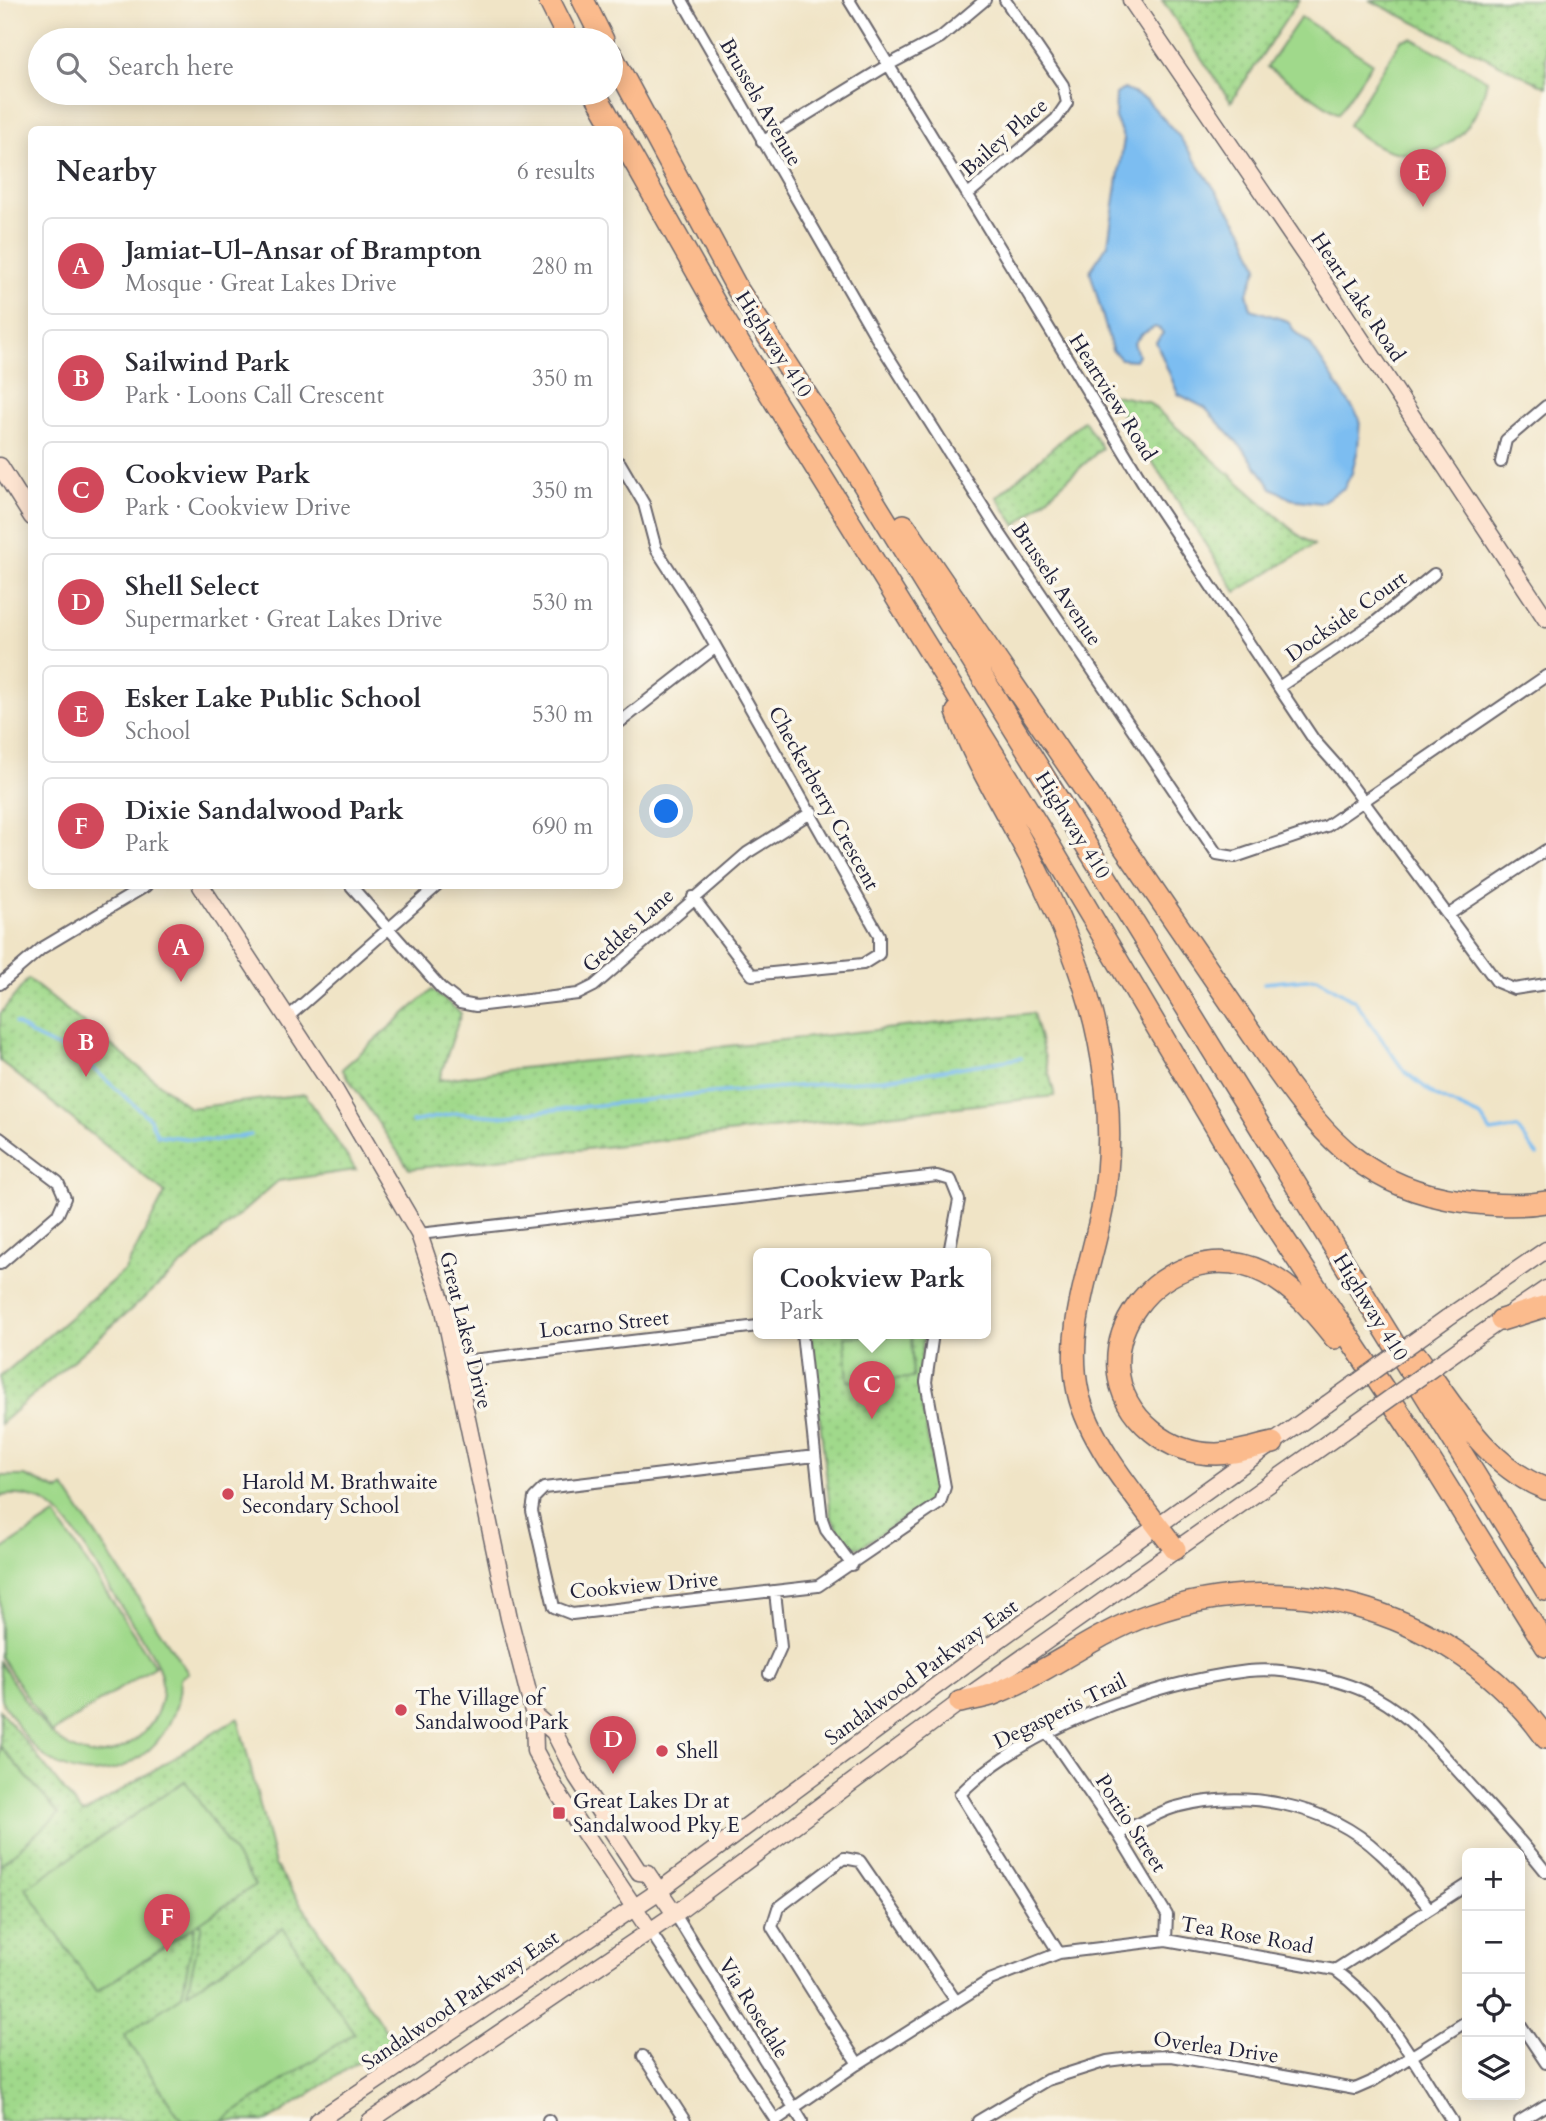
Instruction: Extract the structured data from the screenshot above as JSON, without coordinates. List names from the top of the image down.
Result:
{
  "streets": {
    "highway": ["Highway 410"],
    "main road": ["Heart Lake Road", "Great Lakes Drive", "Sandalwood Parkway East"],
    "street": [
      "Brussels Avenue",
      "Bailey Place",
      "Heartview Road",
      "Dockside Court",
      "Checkerberry Crescent",
      "Geddes Lane",
      "Locarno Street",
      "Cookview Drive",
      "Degasperis Trail",
      "Portio Street",
      "Tea Rose Road",
      "Via Rosedale",
      "Overlea Drive"
    ]
  },
  "crossings": [
    ["Brussels Avenue", "Heartview Road"],
    ["Bailey Place", "Heartview Road"],
    ["Heartview Road", "Dockside Court"],
    ["Checkerberry Crescent", "Geddes Lane"],
    ["Locarno Street", "Great Lakes Drive"],
    ["Great Lakes Drive", "Sandalwood Parkway East"],
    ["Great Lakes Drive", "Via Rosedale"],
    ["Degasperis Trail", "Portio Street"],
    ["Degasperis Trail", "Tea Rose Road"],
    ["Portio Street", "Tea Rose Road"],
    ["Tea Rose Road", "Via Rosedale"],
    ["Tea Rose Road", "Overlea Drive"]
  ],
  "places": {
    "other": ["Harold M. Brathwaite Secondary School", "The Village of Sandalwood Park", "Shell"],
    "transit": ["Great Lakes Dr at Sandalwood Pky E"]
  },
  "page": {
    "search": "Search here",
    "heading": ["Nearby", "6 results"],
    "pins": [
      "E",
      "A",
      "B",
      "C",
      "D",
      "F"
    ],
    "list": [
      {
        "mark": "A",
        "name": "Jamiat-Ul-Ansar of Brampton",
        "note": "Mosque · Great Lakes Drive",
        "value": "280 m"
      },
      {
        "mark": "B",
        "name": "Sailwind Park",
        "note": "Park · Loons Call Crescent",
        "value": "350 m"
      },
      {
        "mark": "C",
        "name": "Cookview Park",
        "note": "Park · Cookview Drive",
        "value": "350 m"
      },
      {
        "mark": "D",
        "name": "Shell Select",
        "note": "Supermarket · Great Lakes Drive",
        "value": "530 m"
      },
      {
        "mark": "E",
        "name": "Esker Lake Public School",
        "note": "School",
        "value": "530 m"
      },
      {
        "mark": "F",
        "name": "Dixie Sandalwood Park",
        "note": "Park",
        "value": "690 m"
      }
    ],
    "popup": ["Cookview Park", "Park"],
    "map_buttons": ["+", "−"]
  }
}
